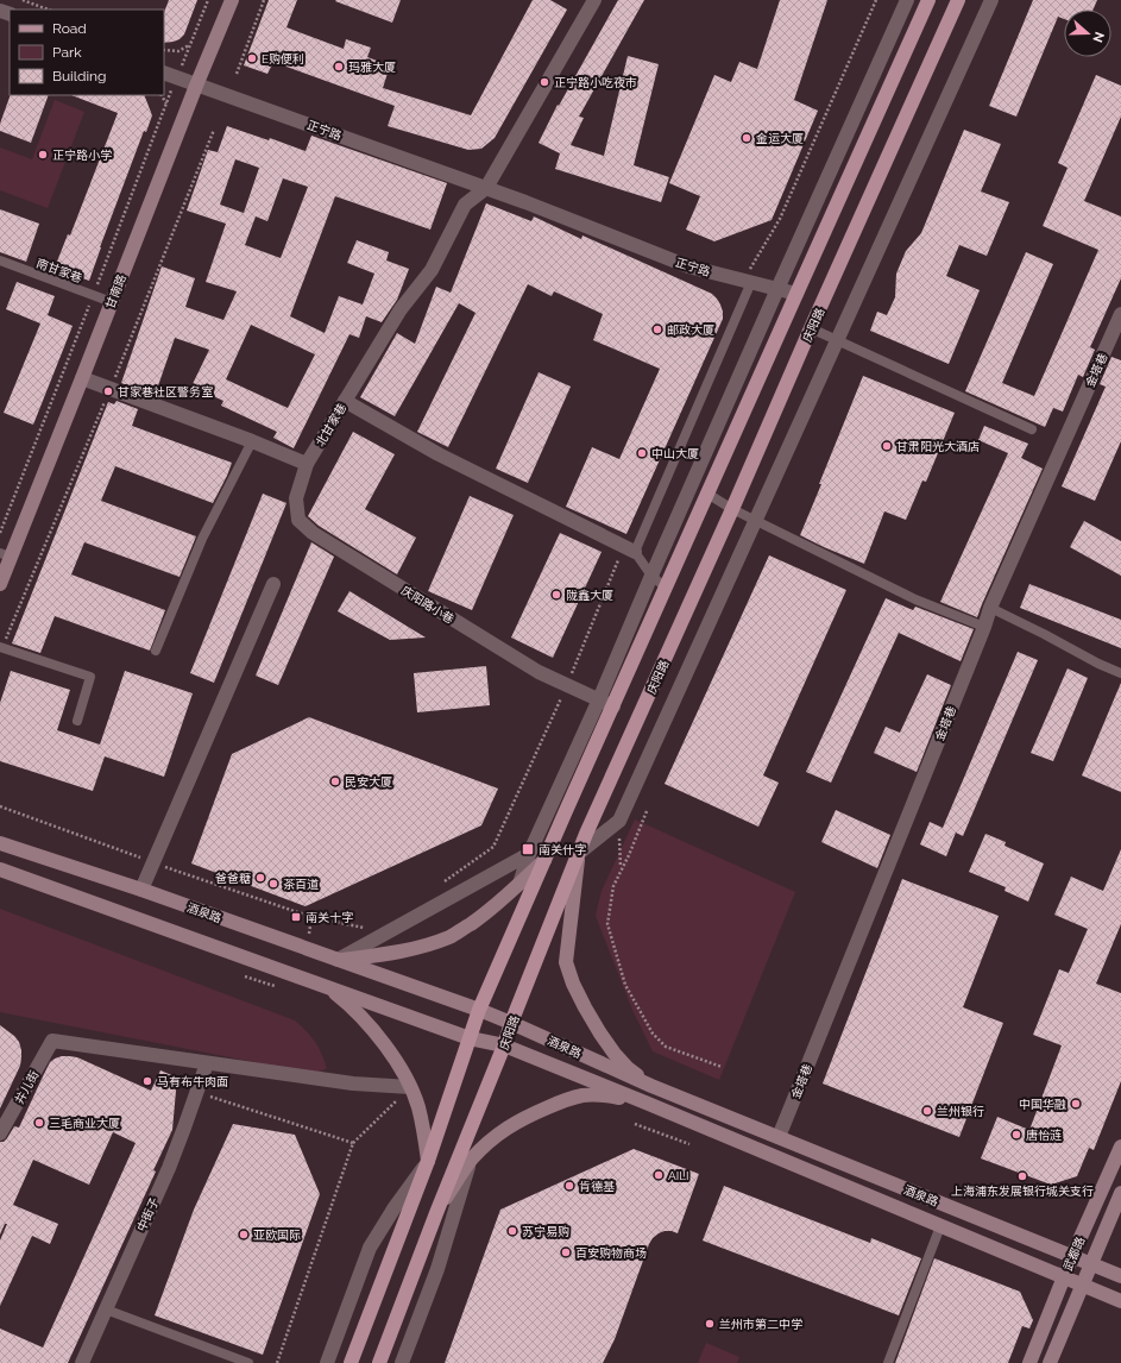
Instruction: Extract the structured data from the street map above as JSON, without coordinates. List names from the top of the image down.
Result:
{
  "streets": {
    "main road": [
      "甘南路",
      "庆阳路",
      "酒泉路",
      "武都路"
    ],
    "street": [
      "正宁路",
      "金塔巷",
      "北甘家巷",
      "庆阳路小巷",
      "井儿街",
      "中街子"
    ],
    "lane": ["南甘家巷"]
  },
  "crossings": [
    ["正宁路", "甘南路"],
    ["正宁路", "北甘家巷"],
    ["南甘家巷", "甘南路"],
    ["庆阳路", "酒泉路"],
    ["金塔巷", "酒泉路"],
    ["北甘家巷", "庆阳路小巷"],
    ["酒泉路", "武都路"],
    ["井儿街", "中街子"]
  ],
  "places": {
    "other": [
      "E购便利",
      "玛雅大厦",
      "正宁路小吃夜市",
      "金运大厦",
      "正宁路小学",
      "邮政大厦",
      "甘家巷社区警务室",
      "甘肃阳光大酒店",
      "中山大厦",
      "陇鑫大厦",
      "民安大厦",
      "爸爸糖",
      "茶百道",
      "马有布牛肉面",
      "中国华融",
      "兰州银行",
      "三毛商业大厦",
      "唐怡涟",
      "AILI",
      "上海浦东发展银行城关支行",
      "肯德基",
      "苏宁易购",
      "亚欧国际",
      "百安购物商场",
      "兰州市第二中学"
    ],
    "transit": ["南关什字", "南关十字"]
  },
  "legend": ["Road", "Park", "Building"],
  "north": "right"
}
